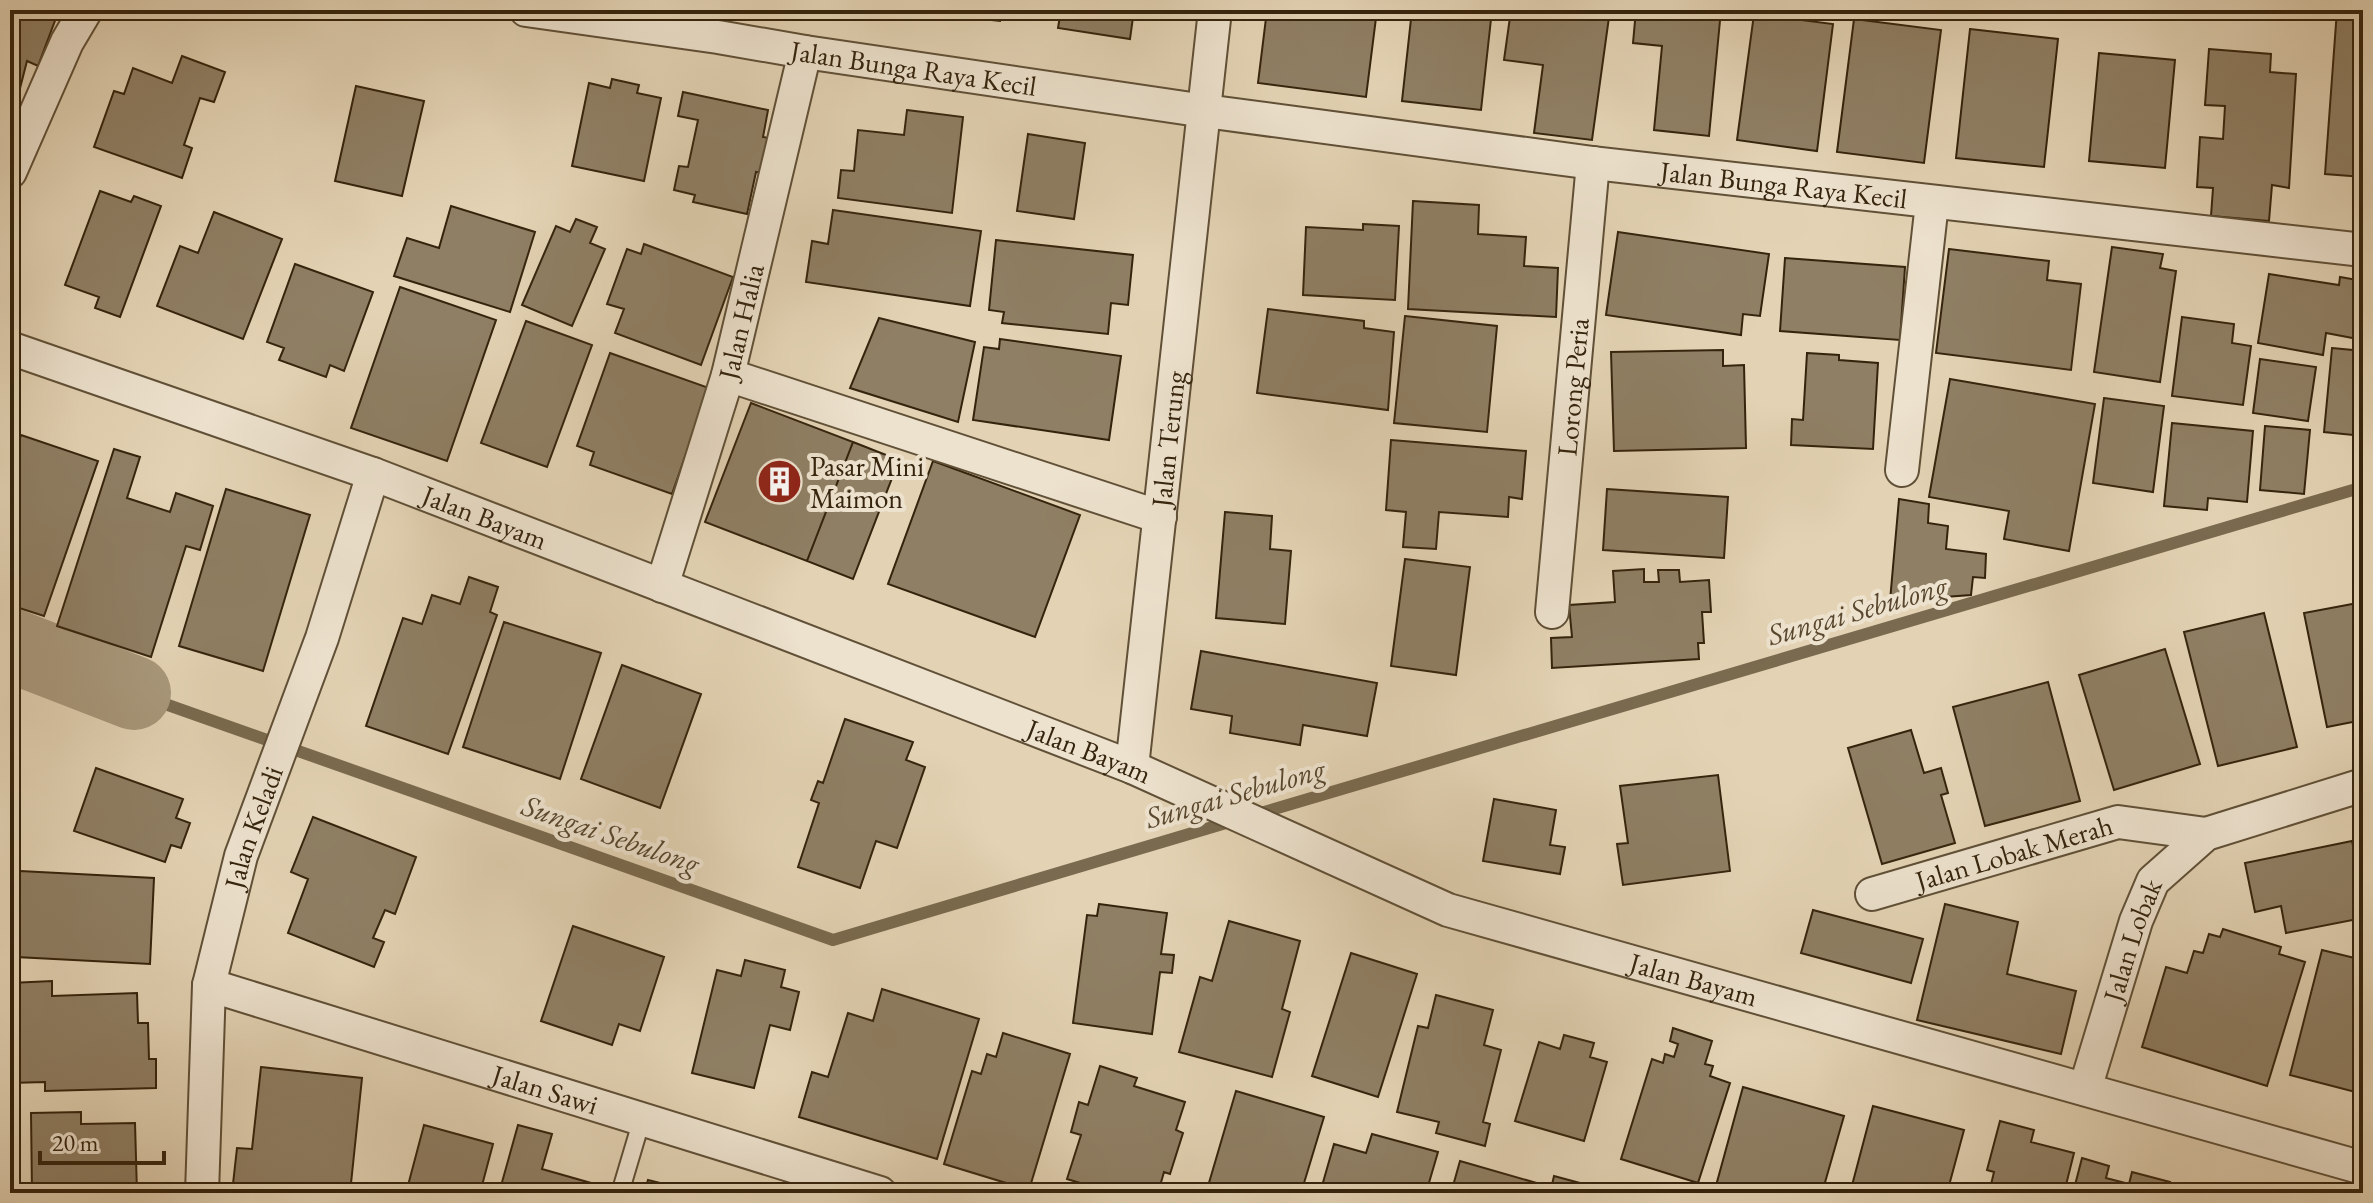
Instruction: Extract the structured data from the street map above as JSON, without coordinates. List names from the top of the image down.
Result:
{
  "streets": {
    "street": [
      "Jalan Bunga Raya Kecil",
      "Jalan Halia",
      "Lorong Peria",
      "Jalan Terung",
      "Jalan Bayam",
      "Jalan Keladi",
      "Jalan Lobak Merah",
      "Jalan Lobak",
      "Jalan Sawi"
    ]
  },
  "crossings": [
    ["Jalan Bunga Raya Kecil", "Jalan Halia"],
    ["Jalan Bunga Raya Kecil", "Lorong Peria"],
    ["Jalan Bunga Raya Kecil", "Jalan Terung"],
    ["Jalan Halia", "Jalan Bayam"],
    ["Jalan Terung", "Jalan Bayam"],
    ["Jalan Bayam", "Jalan Keladi"],
    ["Jalan Bayam", "Jalan Lobak"],
    ["Jalan Keladi", "Jalan Sawi"],
    ["Jalan Lobak Merah", "Jalan Lobak"]
  ],
  "water": ["Sungai Sebulong"],
  "places": {
    "building": ["Pasar Mini Maimon"]
  },
  "scale_bar": "20 m"
}
